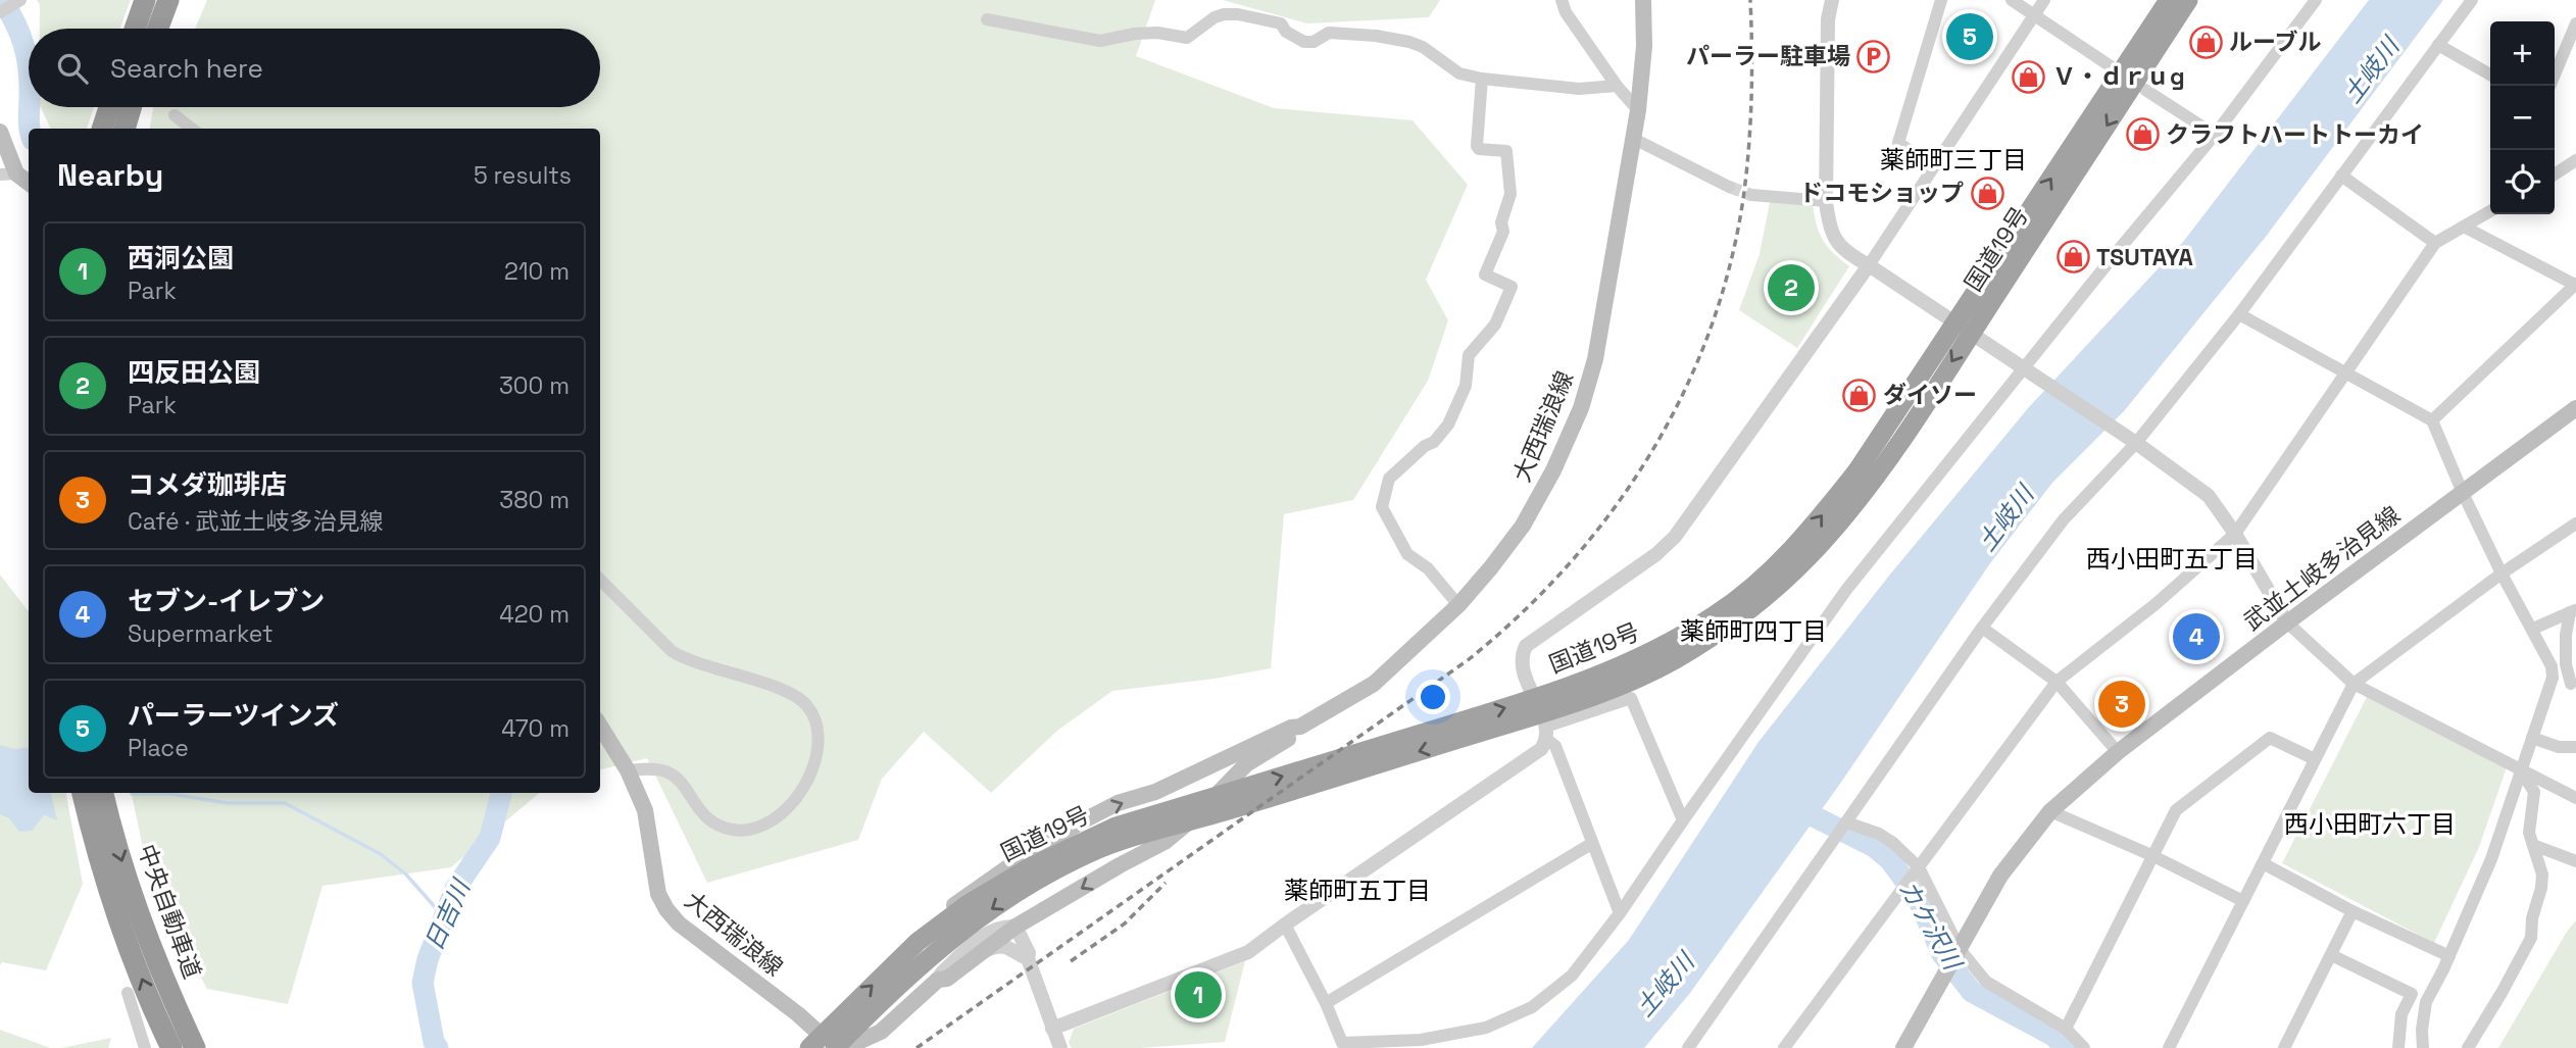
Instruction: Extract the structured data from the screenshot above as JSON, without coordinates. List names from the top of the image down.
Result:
{
  "streets": {
    "highway": ["国道19号", "中央自動車道"],
    "main road": ["大西瑞浪線", "武並土岐多治見線"]
  },
  "crossings": [
    ["国道19号", "大西瑞浪線"]
  ],
  "districts": [
    "薬師町三丁目",
    "西小田町五丁目",
    "薬師町四丁目",
    "西小田町六丁目",
    "薬師町五丁目"
  ],
  "water": ["土岐川", "日吉川", "カケ沢川"],
  "places": {
    "shop": [
      "ルーブル",
      "Ｖ・ｄｒｕg",
      "クラフトハートトーカイ",
      "ドコモショップ",
      "TSUTAYA",
      "ダイソー"
    ],
    "parking": ["パーラー駐車場"]
  },
  "page": {
    "pins": [
      "5",
      "2",
      "4",
      "3",
      "1"
    ],
    "map_buttons": ["+", "−"],
    "search": "Search here",
    "heading": ["Nearby", "5 results"],
    "list": [
      {
        "mark": "1",
        "name": "西洞公園",
        "note": "Park",
        "value": "210 m"
      },
      {
        "mark": "2",
        "name": "四反田公園",
        "note": "Park",
        "value": "300 m"
      },
      {
        "mark": "3",
        "name": "コメダ珈琲店",
        "note": "Café · 武並土岐多治見線",
        "value": "380 m"
      },
      {
        "mark": "4",
        "name": "セブン-イレブン",
        "note": "Supermarket",
        "value": "420 m"
      },
      {
        "mark": "5",
        "name": "パーラーツインズ",
        "note": "Place",
        "value": "470 m"
      }
    ]
  }
}
